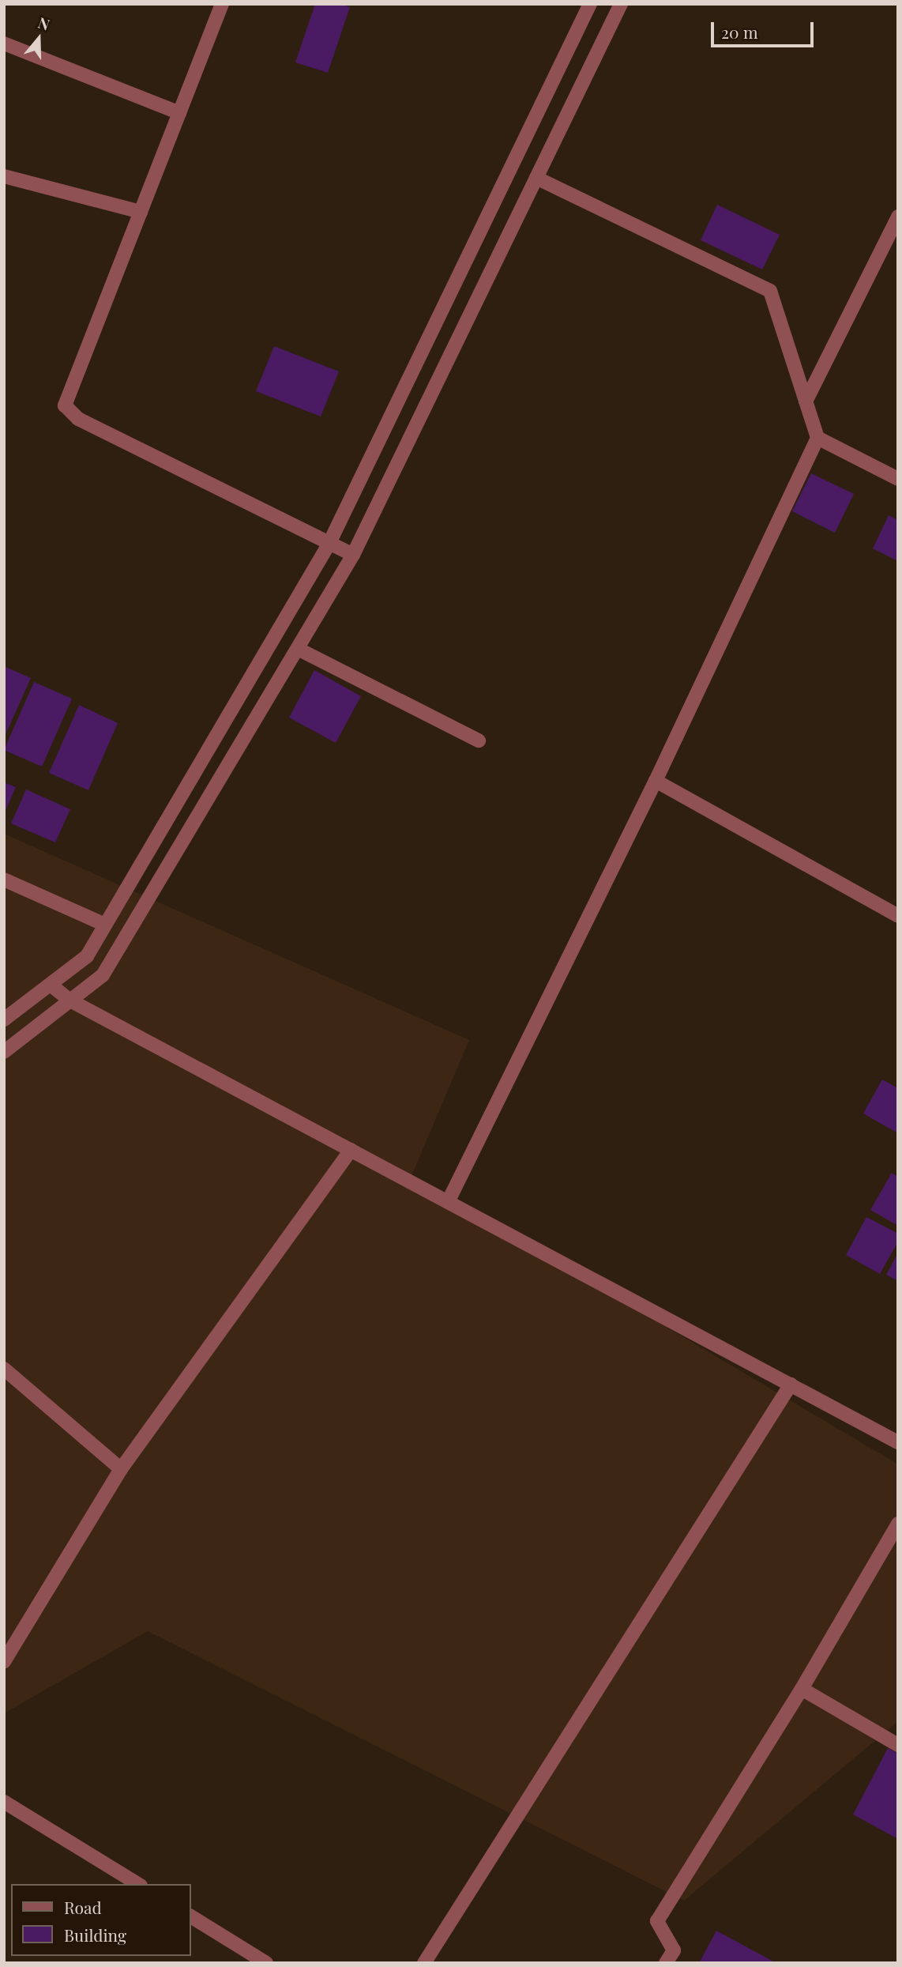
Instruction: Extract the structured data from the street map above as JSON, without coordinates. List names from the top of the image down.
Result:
{
  "legend": ["Road", "Building"],
  "scale_bar": "20 m",
  "north": "top"
}
